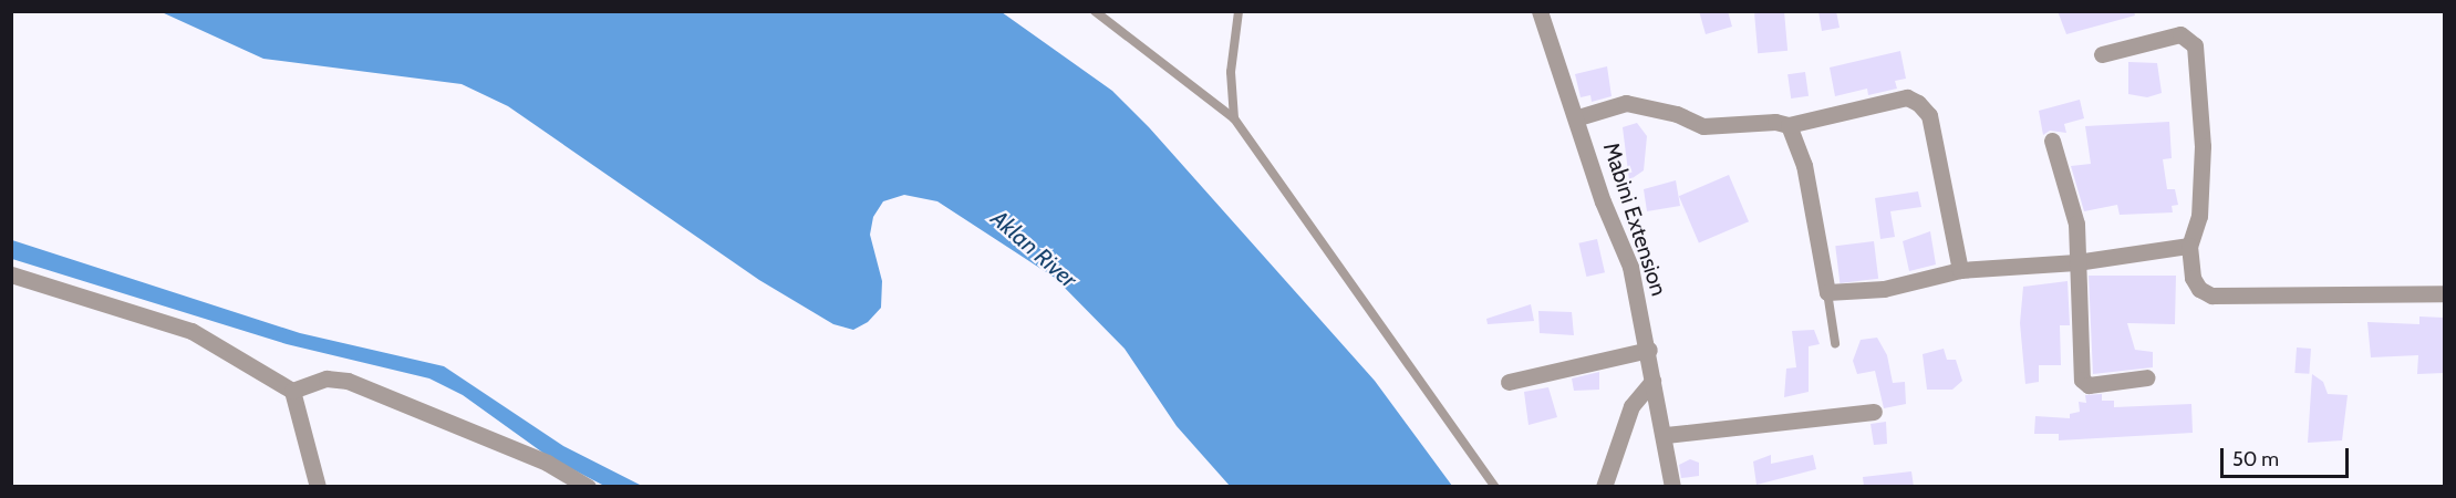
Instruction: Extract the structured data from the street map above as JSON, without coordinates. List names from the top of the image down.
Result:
{
  "streets": {
    "street": ["Mabini Extension"]
  },
  "water": ["Aklan River"],
  "scale_bar": "50 m"
}
